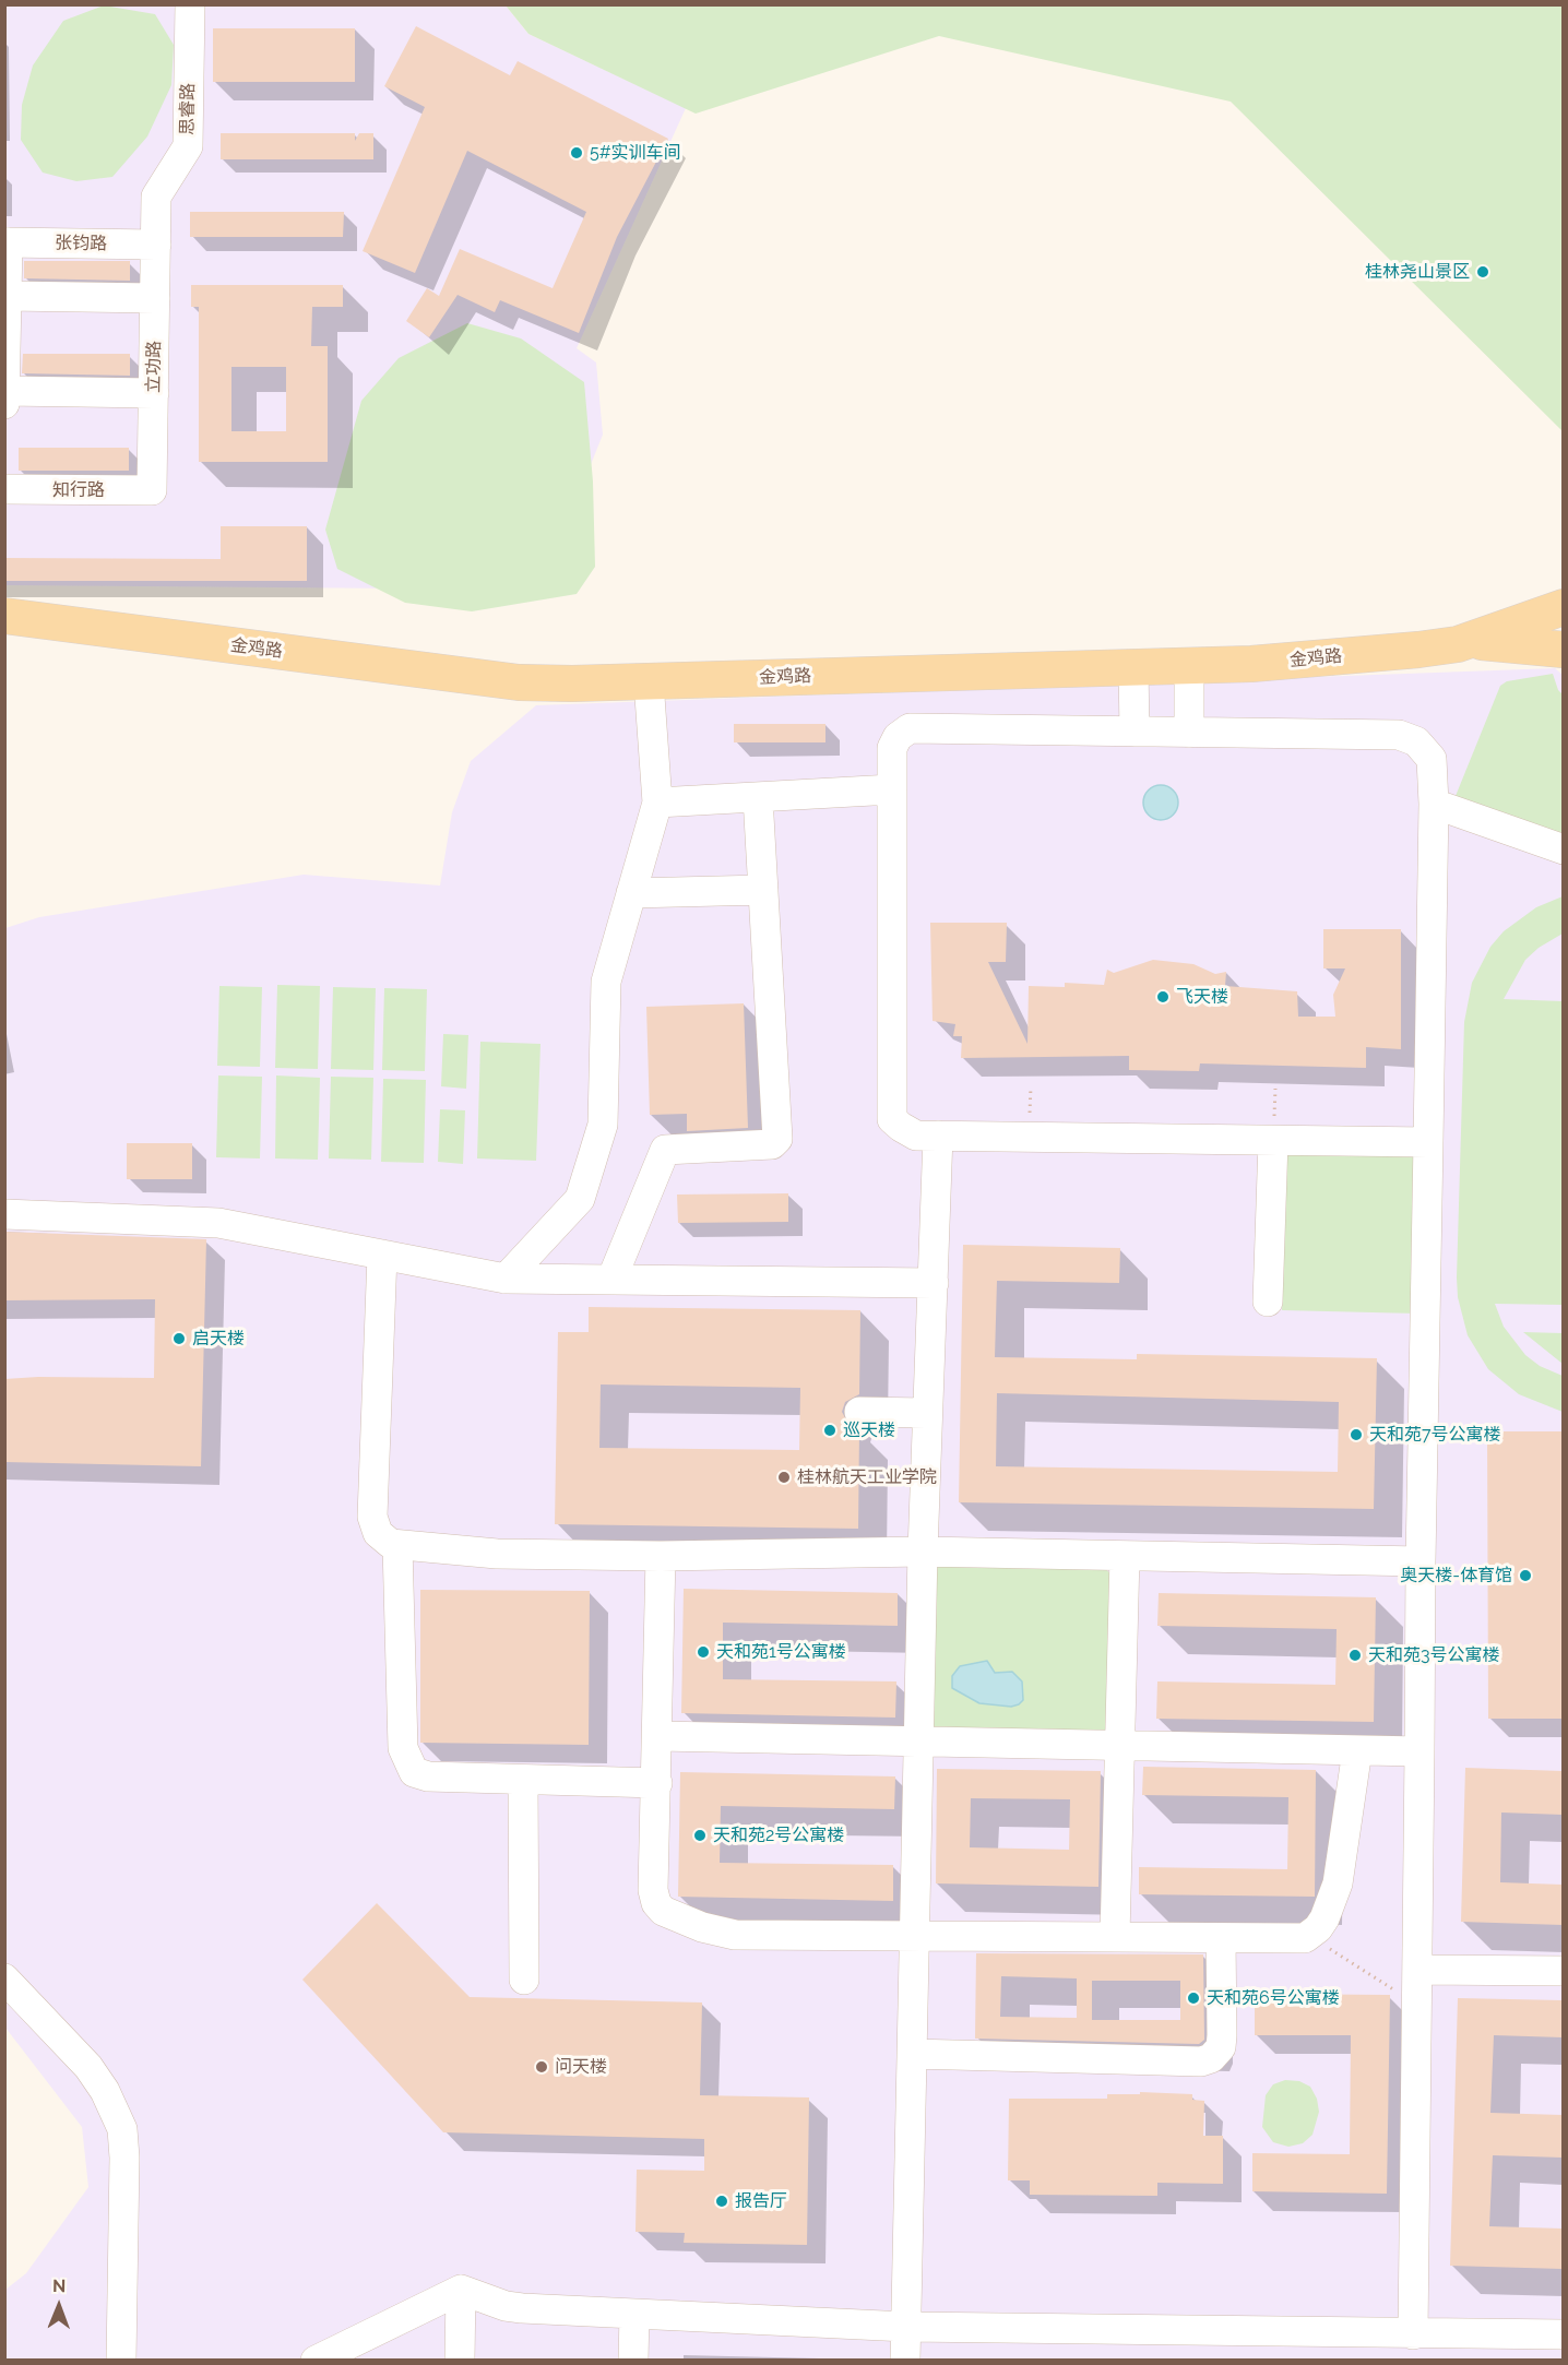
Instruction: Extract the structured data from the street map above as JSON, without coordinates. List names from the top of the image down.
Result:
{
  "streets": {
    "main road": ["金鸡路"],
    "lane": [
      "思睿路",
      "张钧路",
      "立功路",
      "知行路"
    ]
  },
  "crossings": [
    ["思睿路", "张钧路"],
    ["思睿路", "立功路"],
    ["张钧路", "立功路"],
    ["立功路", "知行路"]
  ],
  "places": [
    "5#实训车间",
    "桂林尧山景区",
    "飞天楼",
    "启天楼",
    "巡天楼",
    "天和苑7号公寓楼",
    "桂林航天工业学院",
    "奥天楼-体育馆",
    "天和苑1号公寓楼",
    "天和苑3号公寓楼",
    "天和苑2号公寓楼",
    "天和苑6号公寓楼",
    "问天楼",
    "报告厅"
  ],
  "north": "top"
}
